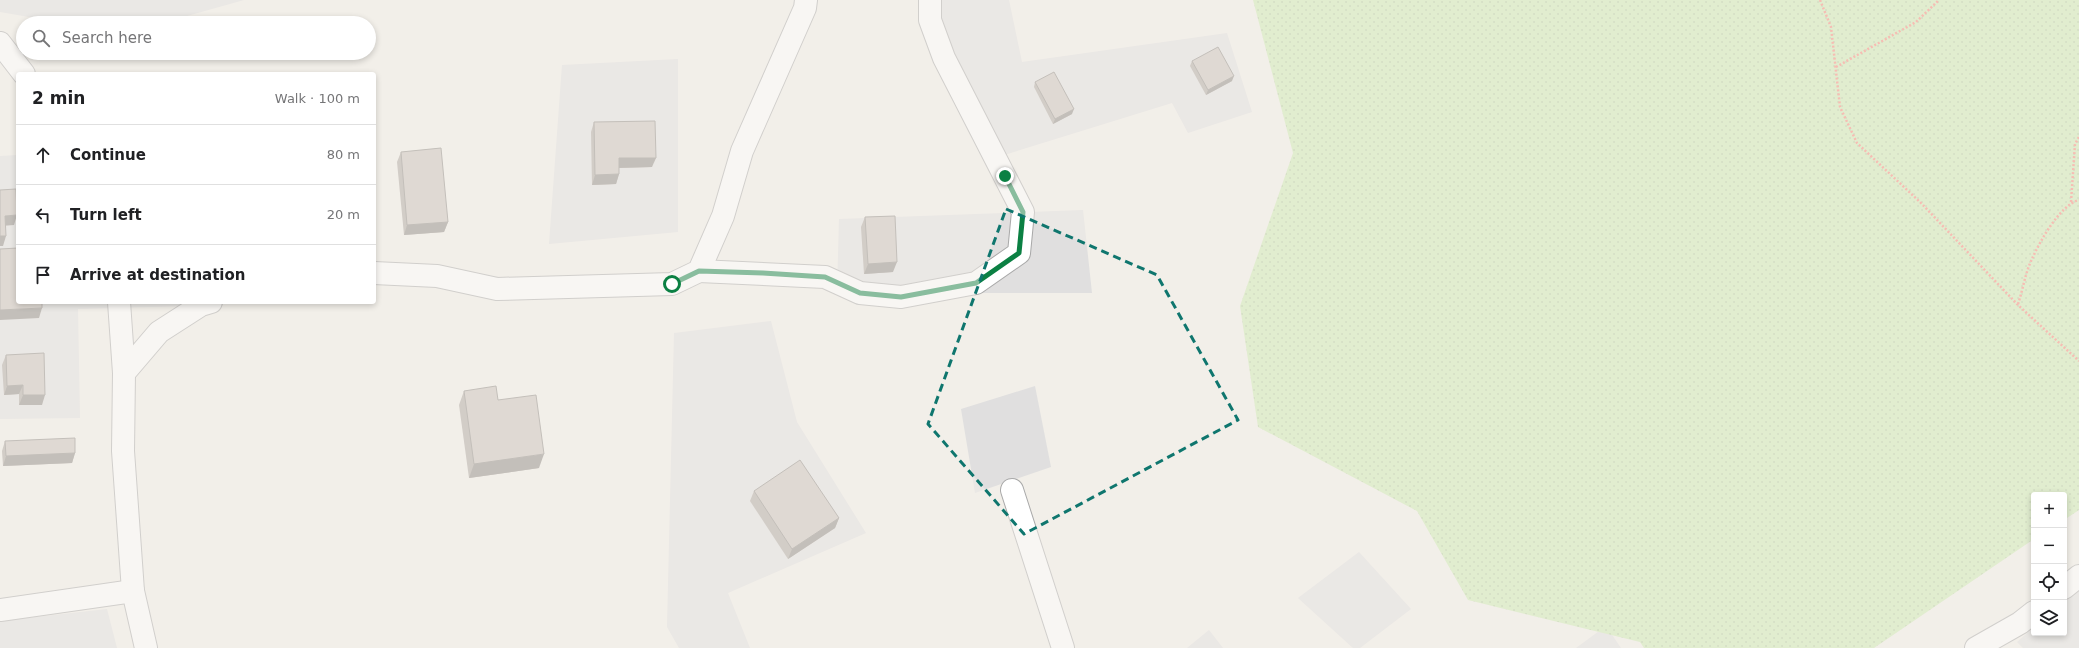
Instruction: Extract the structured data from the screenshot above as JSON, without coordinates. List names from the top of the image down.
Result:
{
  "page": {
    "search": "Search here",
    "heading": ["2 min", "Walk · 100 m"],
    "list": [
      ["Continue", "80 m"],
      ["Turn left", "20 m"],
      "Arrive at destination"
    ],
    "map_buttons": ["+", "−"]
  }
}
